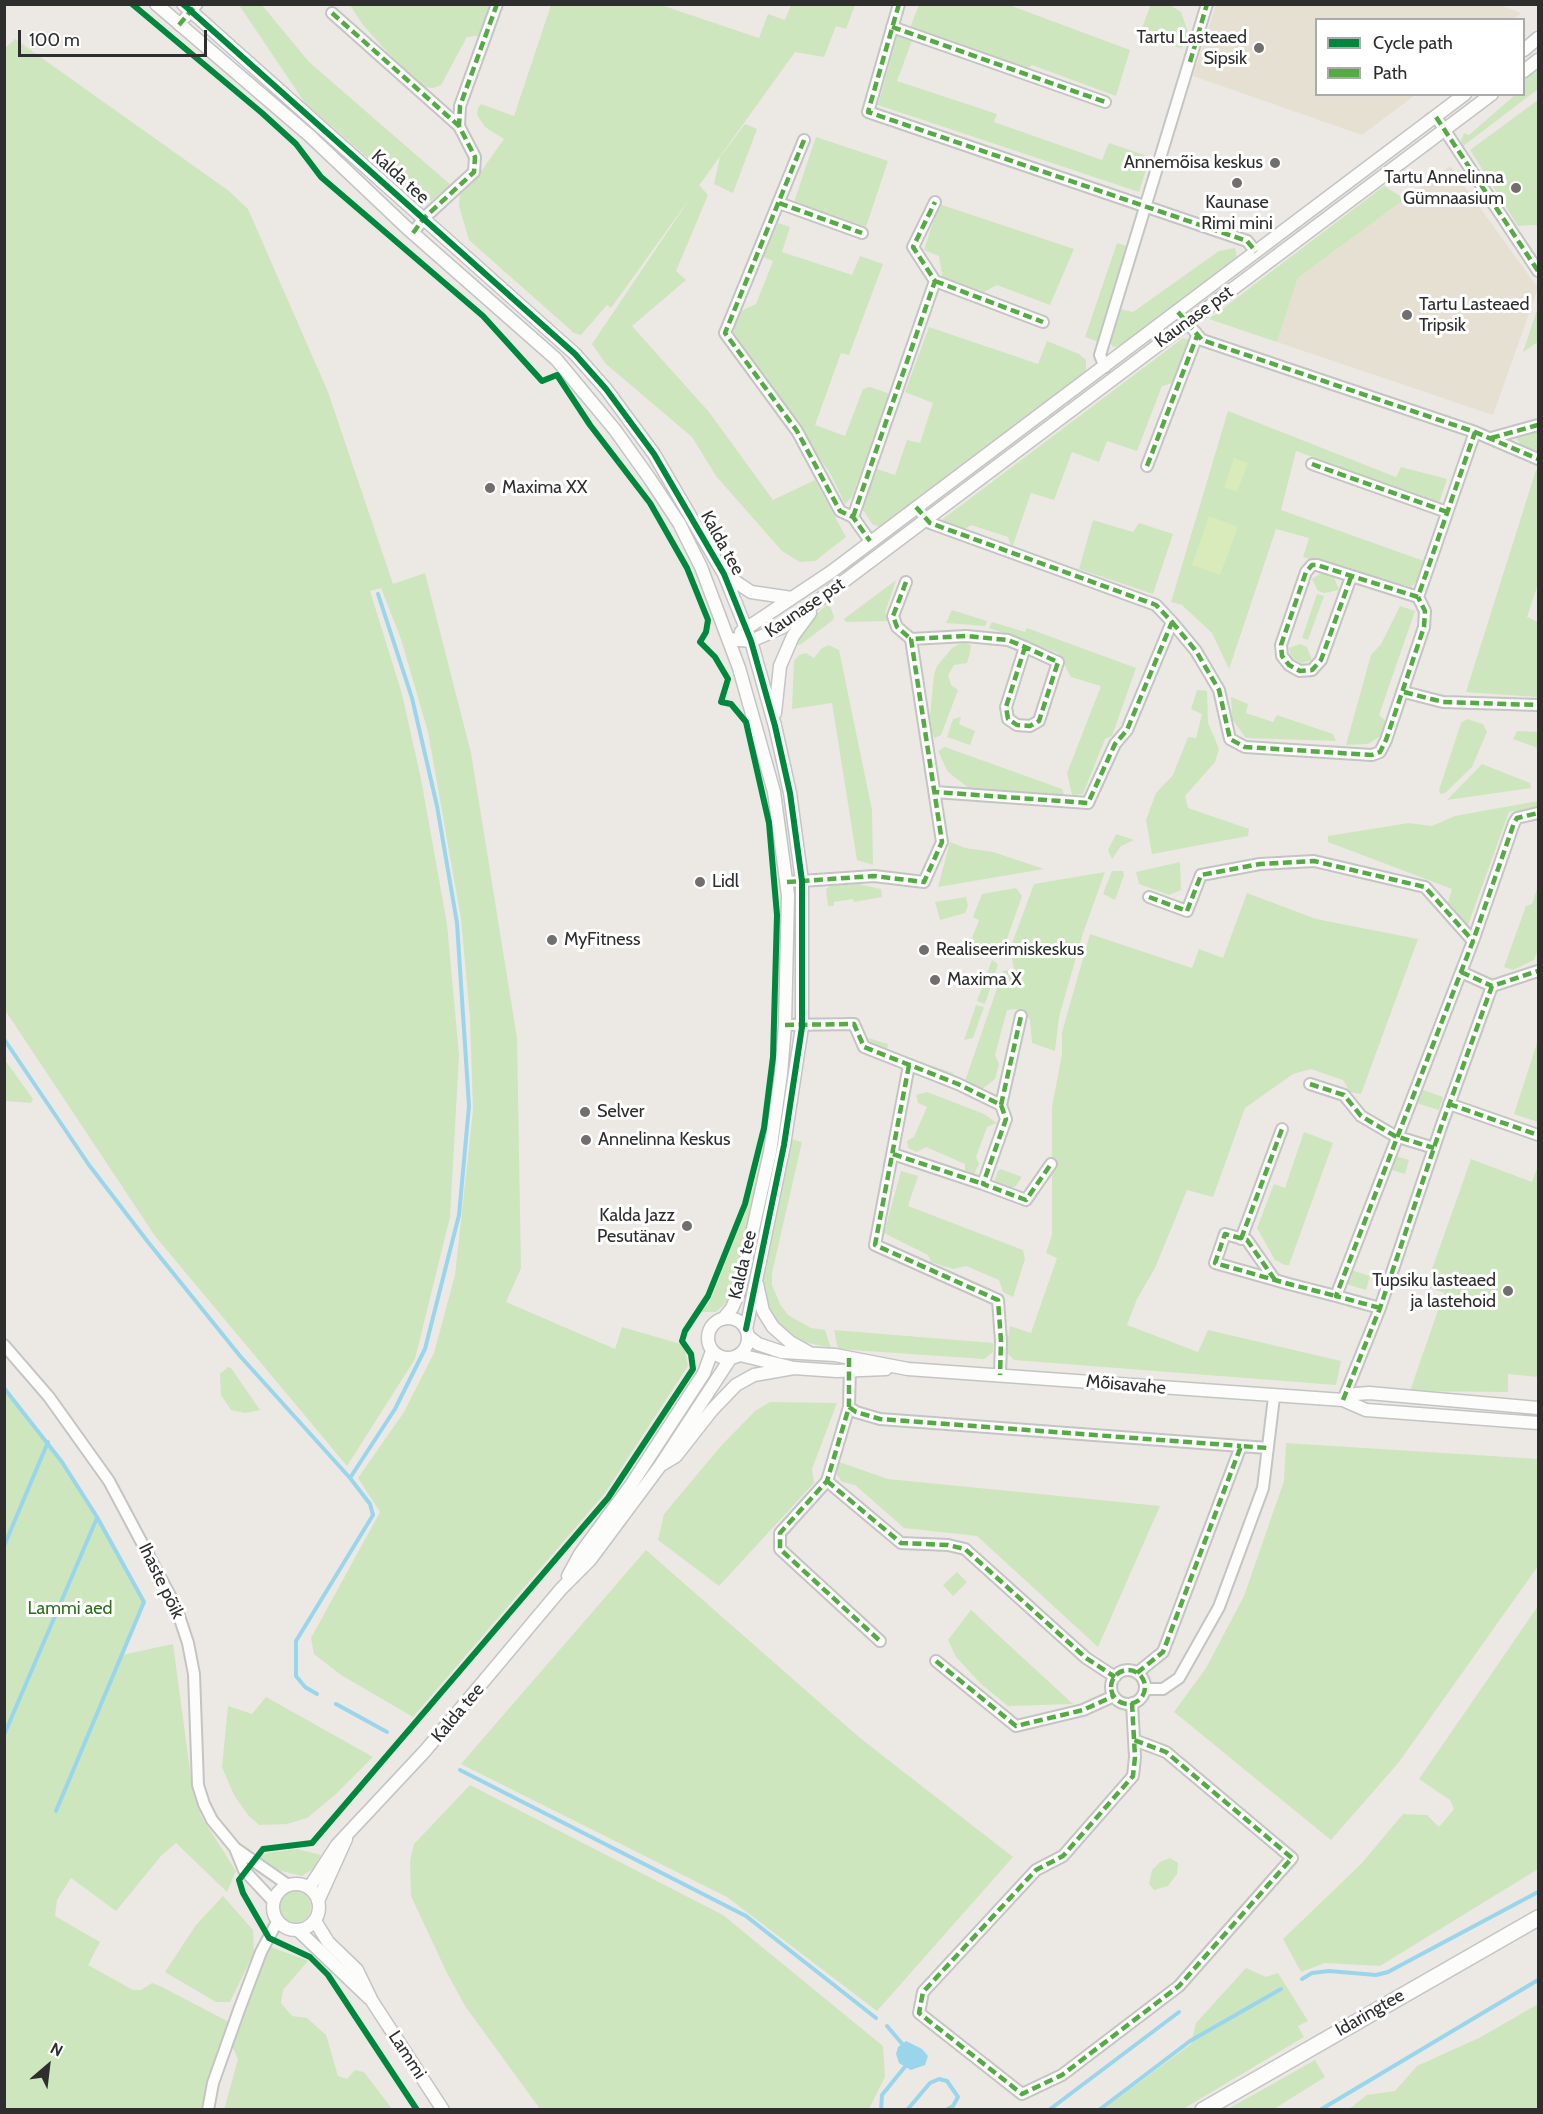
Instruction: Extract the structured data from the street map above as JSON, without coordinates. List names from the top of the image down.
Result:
{
  "streets": {
    "main road": ["Idaringtee"],
    "street": [
      "Kalda tee",
      "Kaunase pst",
      "Mõisavahe",
      "Ihaste põik",
      "Lammi"
    ]
  },
  "crossings": [
    ["Kalda tee", "Kaunase pst"],
    ["Kalda tee", "Mõisavahe"],
    ["Kalda tee", "Ihaste põik"],
    ["Kalda tee", "Lammi"],
    ["Ihaste põik", "Lammi"]
  ],
  "parks": ["Lammi aed"],
  "places": [
    "Tartu Lasteaed Sipsik",
    "Annemõisa keskus",
    "Kaunase Rimi mini",
    "Tartu Annelinna Gümnaasium",
    "Tartu Lasteaed Tripsik",
    "Maxima XX",
    "Lidl",
    "MyFitness",
    "Realiseerimiskeskus",
    "Maxima X",
    "Selver",
    "Annelinna Keskus",
    "Kalda Jazz Pesutänav",
    "Tupsiku lasteaed ja lastehoid"
  ],
  "legend": ["Cycle path", "Path"],
  "scale_bar": "100 m",
  "north": "top right"
}
